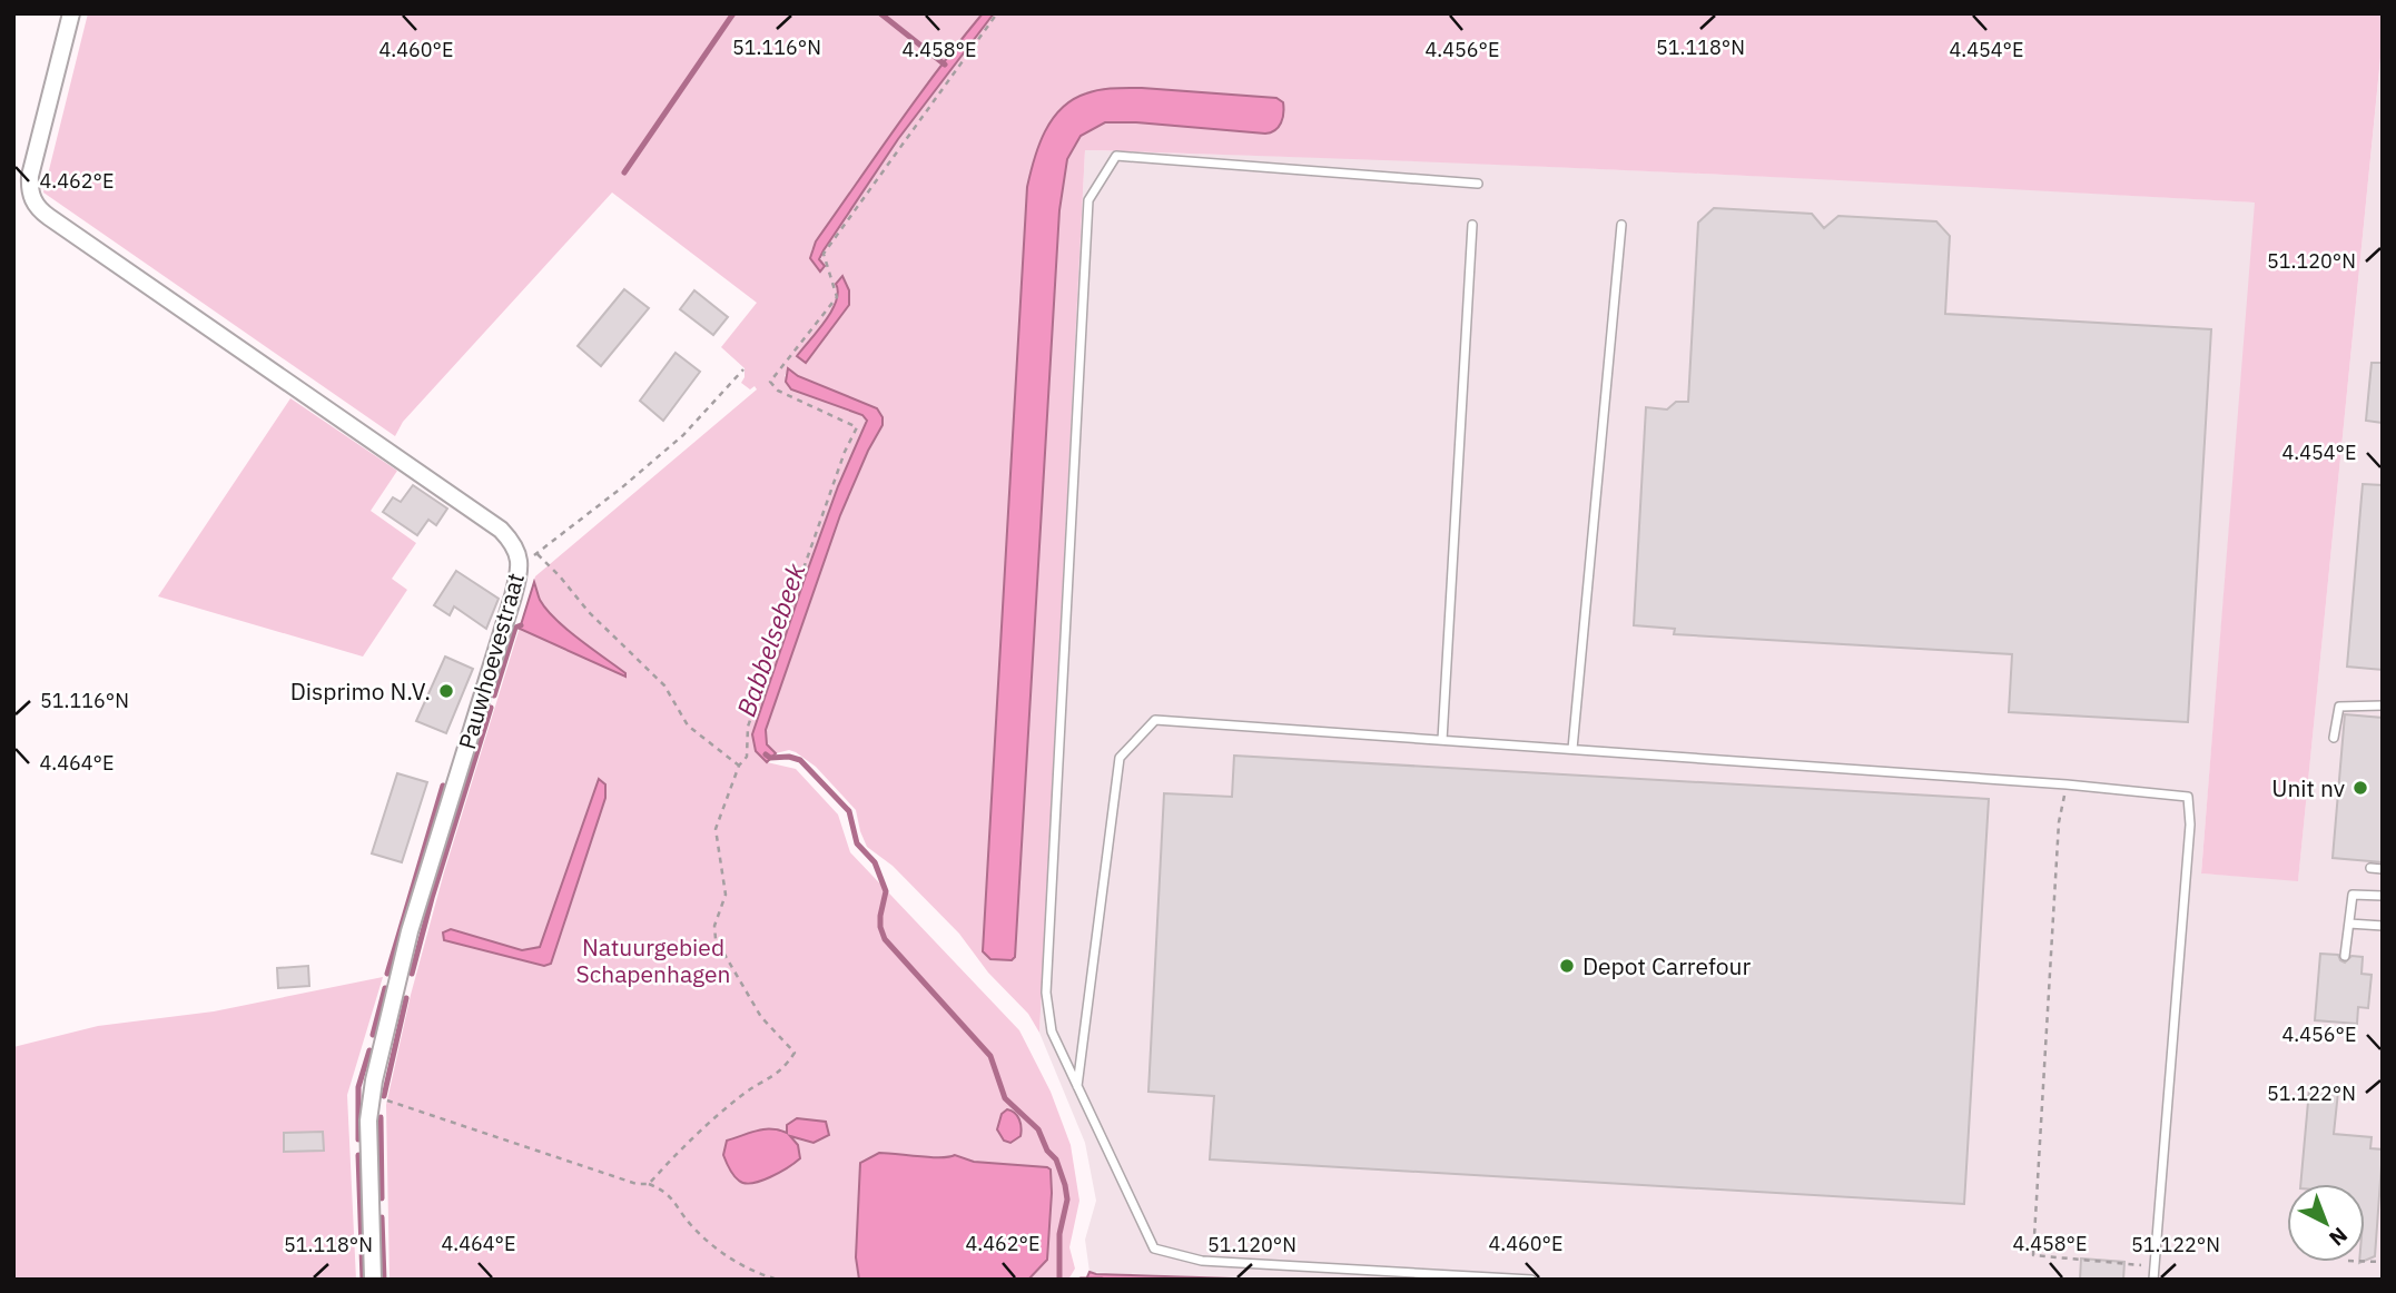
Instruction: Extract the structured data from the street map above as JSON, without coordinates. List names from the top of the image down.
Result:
{
  "streets": {
    "street": ["Pauwhoevestraat"]
  },
  "water": ["Babbelsebeek"],
  "parks": ["Natuurgebied Schapenhagen"],
  "places": ["Disprimo N.V.", "Unit nv", "Depot Carrefour"],
  "north": "bottom right",
  "coordinates": [
    "51.116°N",
    "51.118°N",
    "4.460°E",
    "4.458°E",
    "4.456°E",
    "4.454°E",
    "4.462°E",
    "51.120°N",
    "4.464°E",
    "51.122°N"
  ]
}
